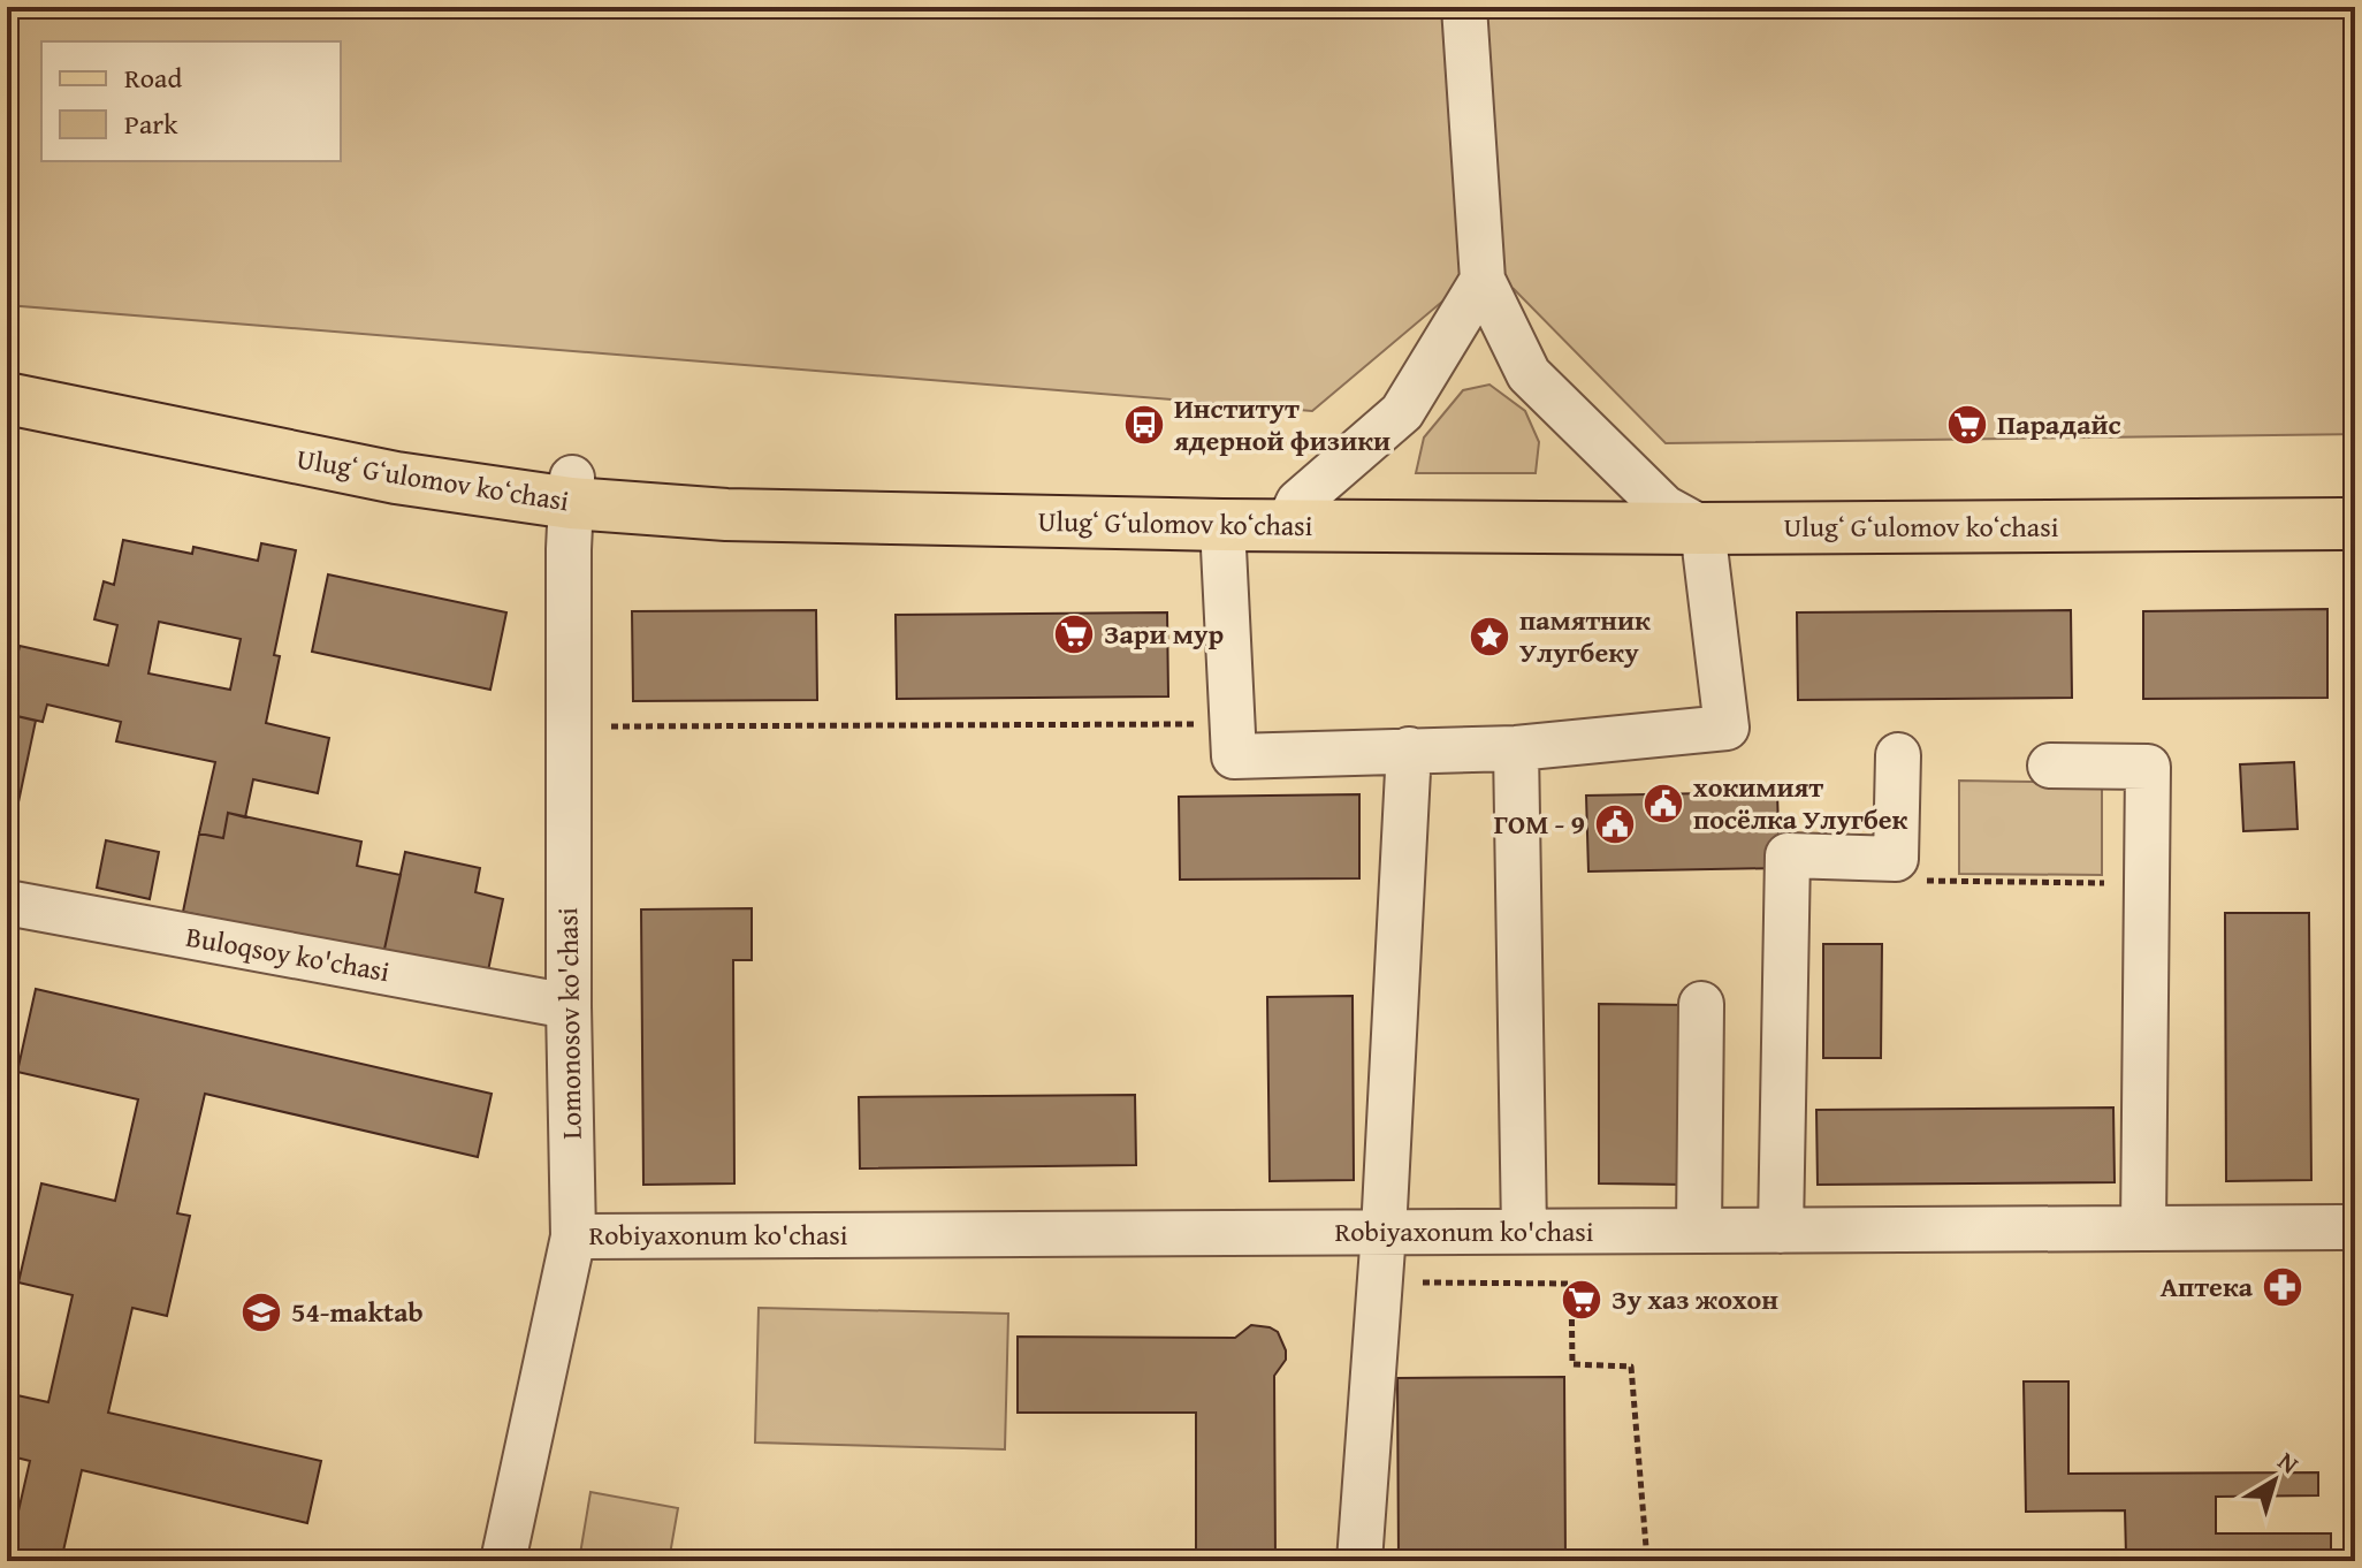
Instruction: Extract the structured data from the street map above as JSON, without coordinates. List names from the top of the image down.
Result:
{
  "streets": {
    "main road": ["Ulugʻ Gʻulomov koʻchasi"],
    "street": ["Buloqsoy ko'chasi", "Lomonosov ko'chasi", "Robiyaxonum ko'chasi"]
  },
  "crossings": [
    ["Ulugʻ Gʻulomov koʻchasi", "Lomonosov ko'chasi"],
    ["Buloqsoy ko'chasi", "Lomonosov ko'chasi"],
    ["Lomonosov ko'chasi", "Robiyaxonum ko'chasi"]
  ],
  "places": {
    "bus stop": ["Институт ядерной физики"],
    "supermarket": ["Парадайс", "Зари мур", "Зу хаз жохон"],
    "place": ["памятник Улугбеку"],
    "public building": ["хокимият посёлка Улугбек", "ГОМ - 9"],
    "pharmacy": ["Аптека"],
    "school or university": ["54-maktab"]
  },
  "legend": ["Road", "Park"],
  "north": "top right"
}
